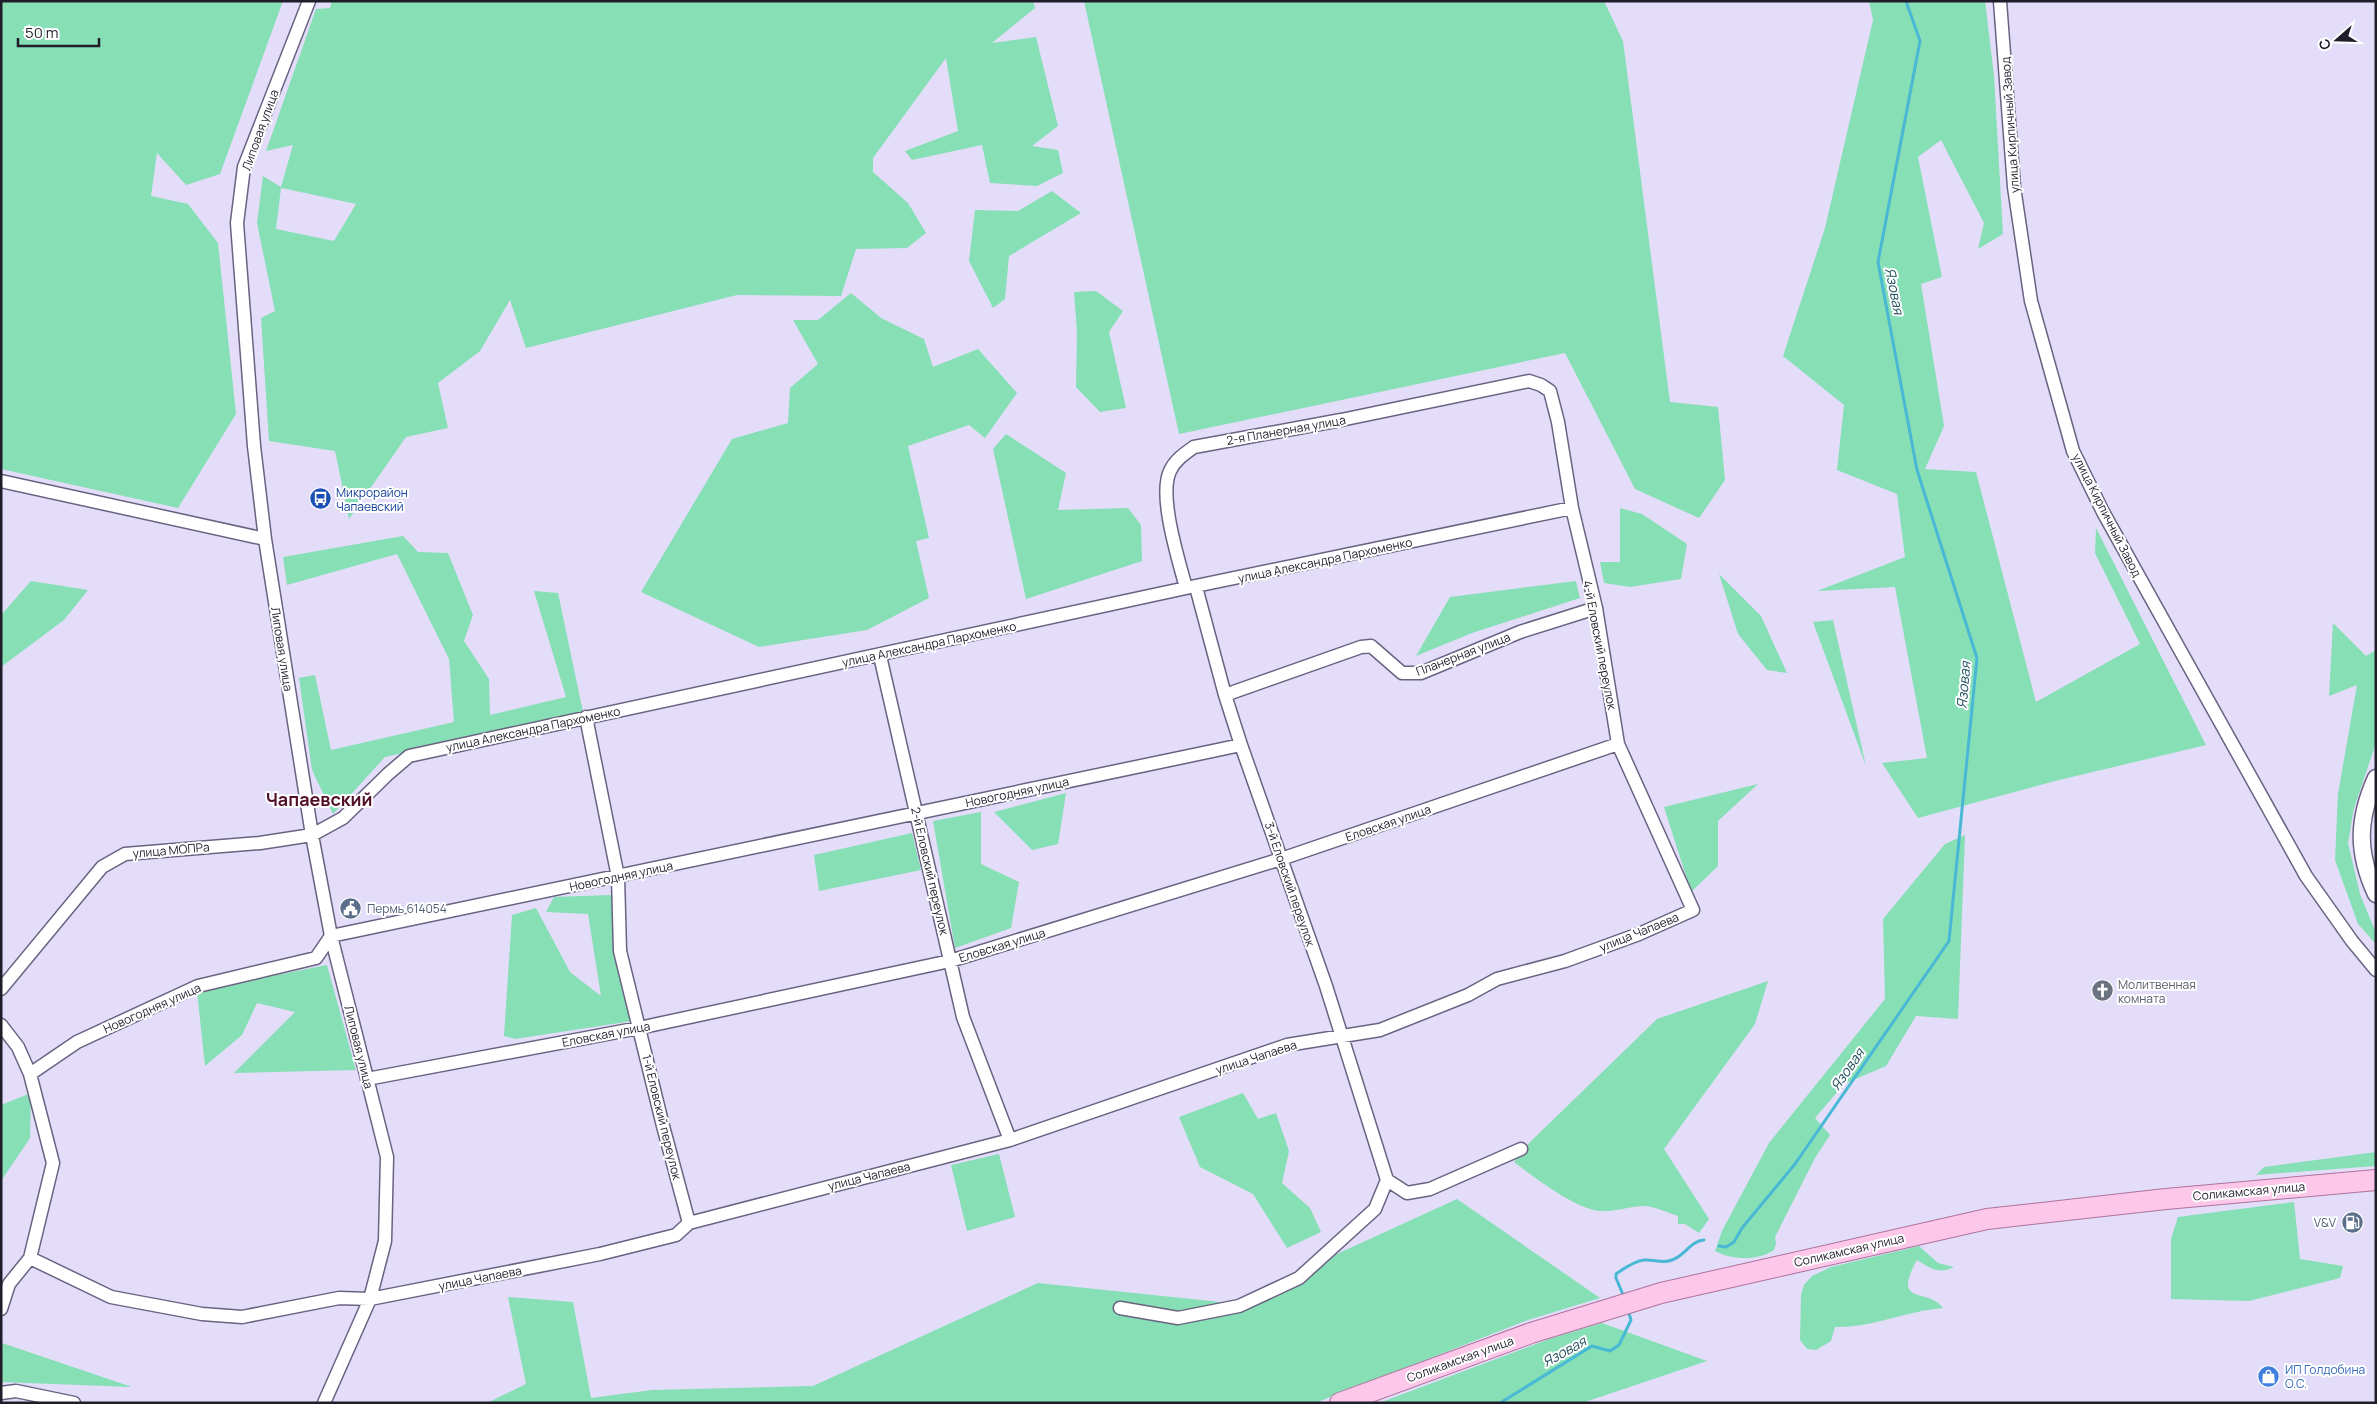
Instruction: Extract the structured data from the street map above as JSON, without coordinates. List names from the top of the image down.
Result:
{
  "streets": {
    "main road": ["Соликамская улица"],
    "street": [
      "улица Кирпичный Завод",
      "Липовая улица",
      "2-я Планерная улица",
      "улица Александра Пархоменко",
      "4-й Еловский переулок",
      "Планерная улица",
      "Новогодняя улица",
      "Еловская улица",
      "улица МОПРа",
      "2-й Еловский переулок",
      "3-й Еловский переулок",
      "улица Чапаева",
      "1-й Еловский переулок"
    ]
  },
  "crossings": [
    ["Липовая улица", "улица Александра Пархоменко"],
    ["Липовая улица", "Новогодняя улица"],
    ["Липовая улица", "Еловская улица"],
    ["Липовая улица", "улица МОПРа"],
    ["Липовая улица", "улица Чапаева"],
    ["2-я Планерная улица", "улица Александра Пархоменко"],
    ["2-я Планерная улица", "4-й Еловский переулок"],
    ["2-я Планерная улица", "3-й Еловский переулок"],
    ["улица Александра Пархоменко", "4-й Еловский переулок"],
    ["улица Александра Пархоменко", "улица МОПРа"],
    ["улица Александра Пархоменко", "2-й Еловский переулок"],
    ["улица Александра Пархоменко", "3-й Еловский переулок"],
    ["улица Александра Пархоменко", "1-й Еловский переулок"],
    ["4-й Еловский переулок", "Планерная улица"],
    ["4-й Еловский переулок", "Еловская улица"],
    ["4-й Еловский переулок", "улица Чапаева"],
    ["Планерная улица", "3-й Еловский переулок"],
    ["Новогодняя улица", "2-й Еловский переулок"],
    ["Новогодняя улица", "3-й Еловский переулок"],
    ["Новогодняя улица", "1-й Еловский переулок"],
    ["Еловская улица", "2-й Еловский переулок"],
    ["Еловская улица", "3-й Еловский переулок"],
    ["Еловская улица", "1-й Еловский переулок"],
    ["2-й Еловский переулок", "улица Чапаева"],
    ["3-й Еловский переулок", "улица Чапаева"],
    ["улица Чапаева", "1-й Еловский переулок"]
  ],
  "districts": ["Чапаевский"],
  "water": ["Язовая"],
  "places": {
    "bus stop": ["Микрорайон Чапаевский"],
    "public building": ["Пермь 614054"],
    "church": ["Молитвенная комната"],
    "fuel station": ["V&V"],
    "shop": ["ИП Голдобина О.С."]
  },
  "scale_bar": "50 m",
  "north": "left"
}
